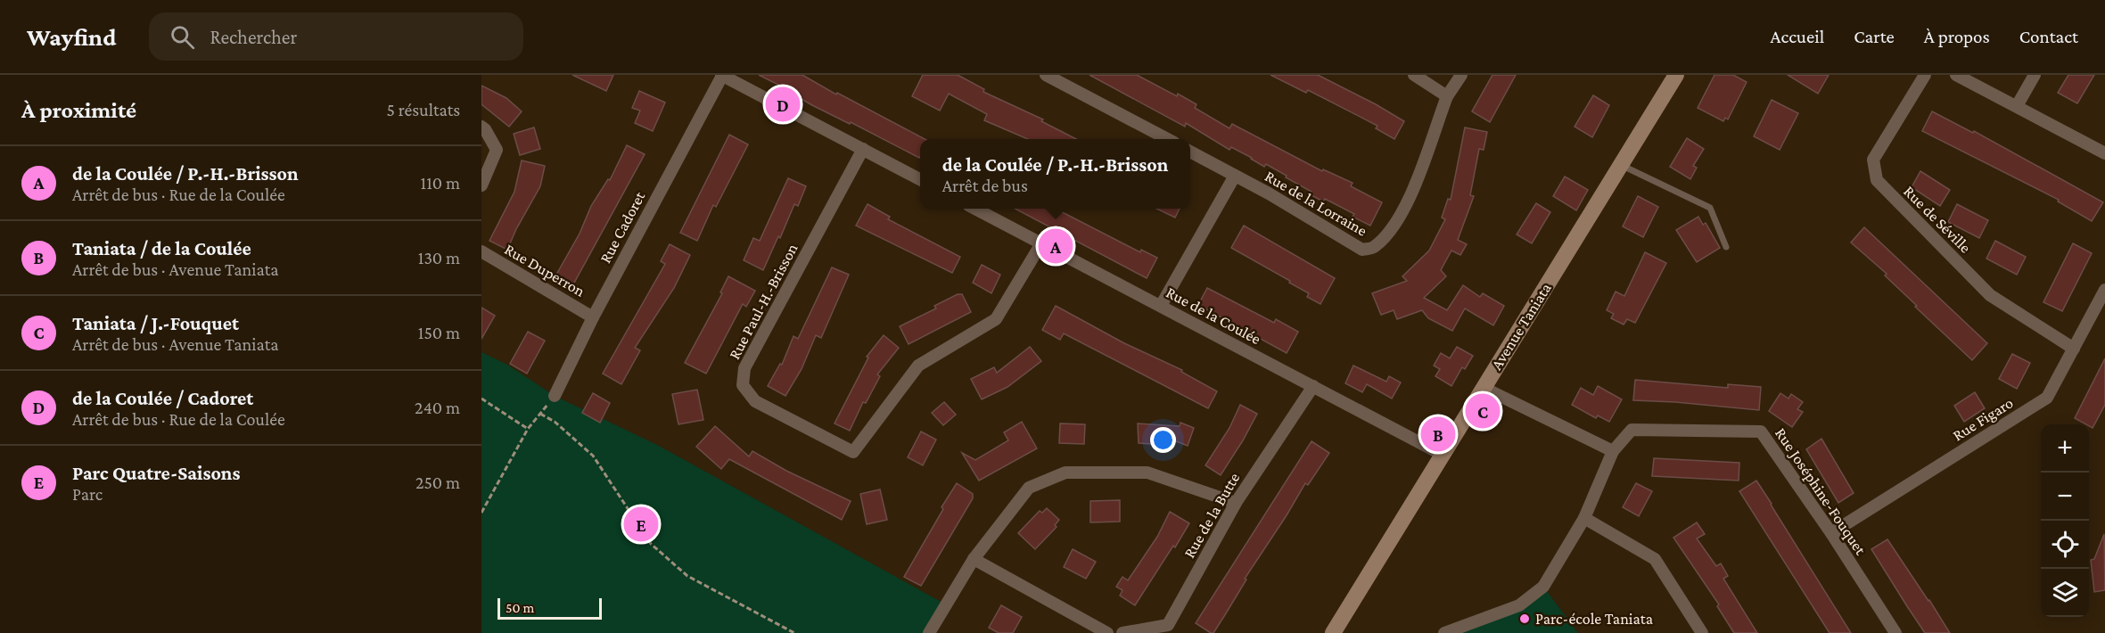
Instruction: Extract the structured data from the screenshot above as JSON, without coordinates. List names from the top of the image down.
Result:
{
  "streets": {
    "main road": ["Avenue Taniata"],
    "street": [
      "Rue de la Lorraine",
      "Rue de Séville",
      "Rue Cadoret",
      "Rue Duperron",
      "Rue Paul-H.-Brisson",
      "Rue de la Coulée",
      "Rue Figaro",
      "Rue Joséphine-Fouquet",
      "Rue de la Butte"
    ]
  },
  "crossings": [
    ["Rue de Séville", "Rue Figaro"],
    ["Rue Cadoret", "Rue Duperron"],
    ["Rue Paul-H.-Brisson", "Rue de la Coulée"],
    ["Rue de la Coulée", "Avenue Taniata"],
    ["Rue de la Coulée", "Rue de la Butte"],
    ["Rue Figaro", "Rue Joséphine-Fouquet"]
  ],
  "places": ["Parc-école Taniata"],
  "scale_bar": "50 m",
  "page": {
    "header": "Wayfind",
    "search": "Rechercher",
    "nav": [
      "Accueil",
      "Carte",
      "À propos",
      "Contact"
    ],
    "heading": ["À proximité", "5 résultats"],
    "pins": [
      "D",
      "A",
      "C",
      "B",
      "E"
    ],
    "popup": ["de la Coulée / P.-H.-Brisson", "Arrêt de bus"],
    "list": [
      {
        "mark": "A",
        "name": "de la Coulée / P.-H.-Brisson",
        "note": "Arrêt de bus · Rue de la Coulée",
        "value": "110 m"
      },
      {
        "mark": "B",
        "name": "Taniata / de la Coulée",
        "note": "Arrêt de bus · Avenue Taniata",
        "value": "130 m"
      },
      {
        "mark": "C",
        "name": "Taniata / J.-Fouquet",
        "note": "Arrêt de bus · Avenue Taniata",
        "value": "150 m"
      },
      {
        "mark": "D",
        "name": "de la Coulée / Cadoret",
        "note": "Arrêt de bus · Rue de la Coulée",
        "value": "240 m"
      },
      {
        "mark": "E",
        "name": "Parc Quatre-Saisons",
        "note": "Parc",
        "value": "250 m"
      }
    ],
    "map_buttons": ["+", "−"],
    "scale": "50 m"
  }
}
